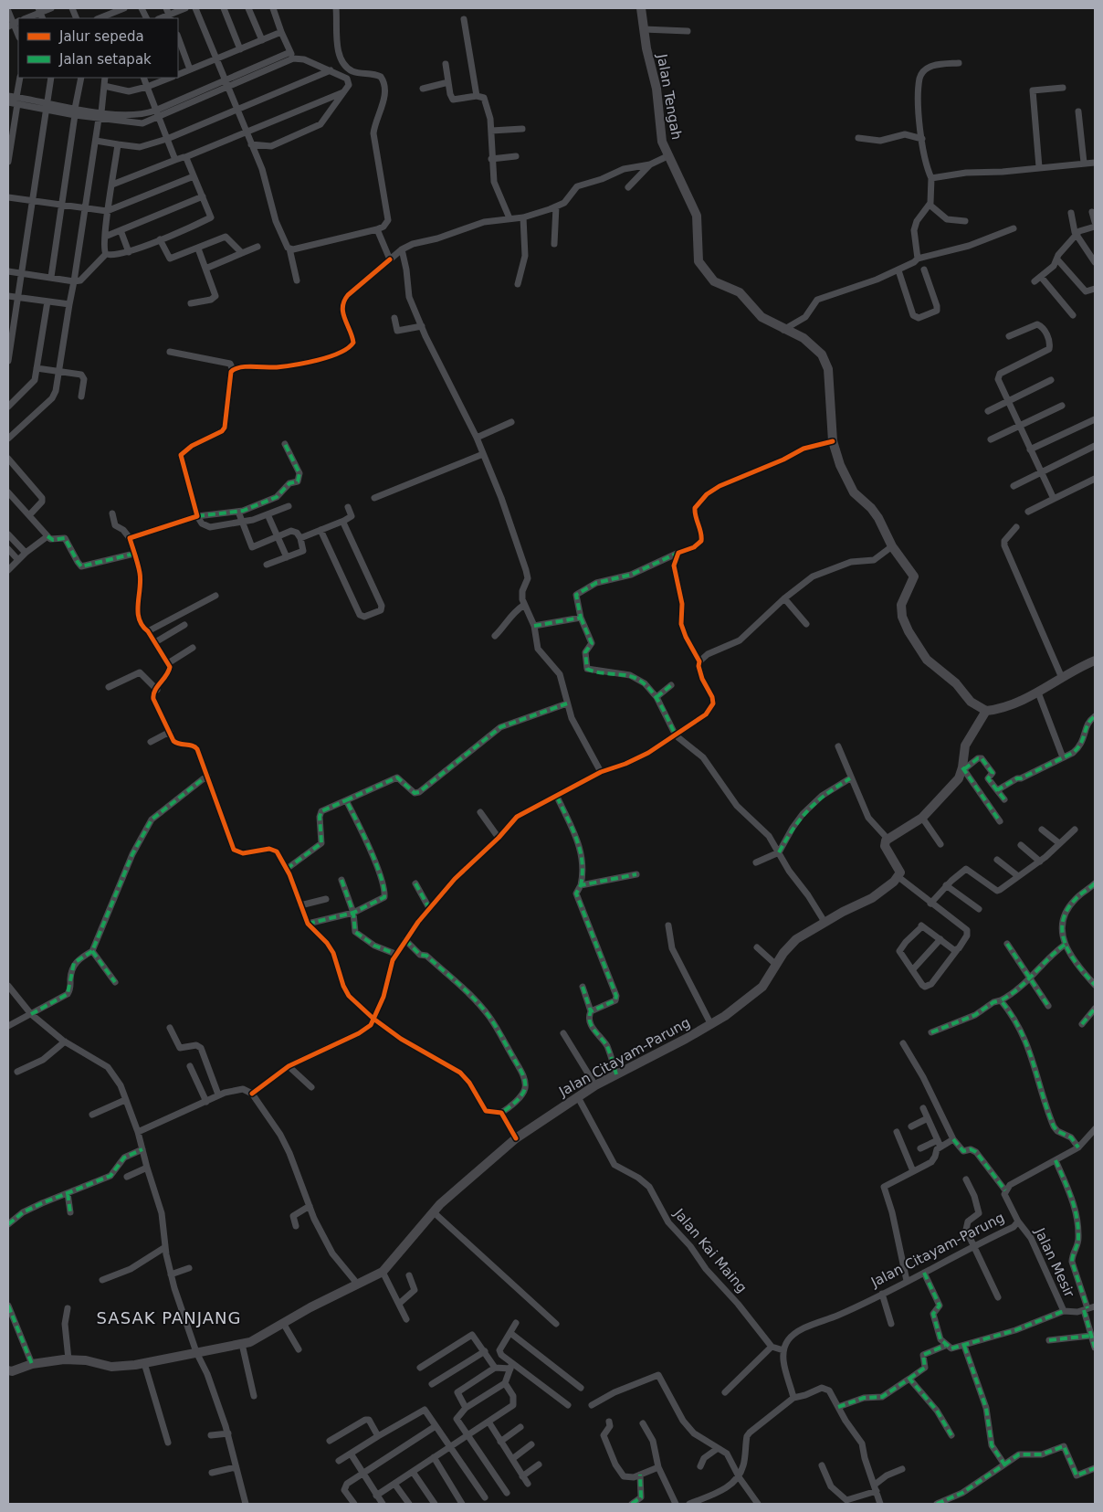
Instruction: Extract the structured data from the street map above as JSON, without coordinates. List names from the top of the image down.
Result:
{
  "streets": {
    "main road": ["Jalan Tengah", "Jalan Citayam-Parung"],
    "street": ["Jalan Kai Maing", "Jalan Mesir"]
  },
  "crossings": [
    ["Jalan Citayam-Parung", "Jalan Kai Maing"],
    ["Jalan Citayam-Parung", "Jalan Mesir"]
  ],
  "districts": ["SASAK PANJANG"],
  "legend": ["Jalur sepeda", "Jalan setapak"]
}
